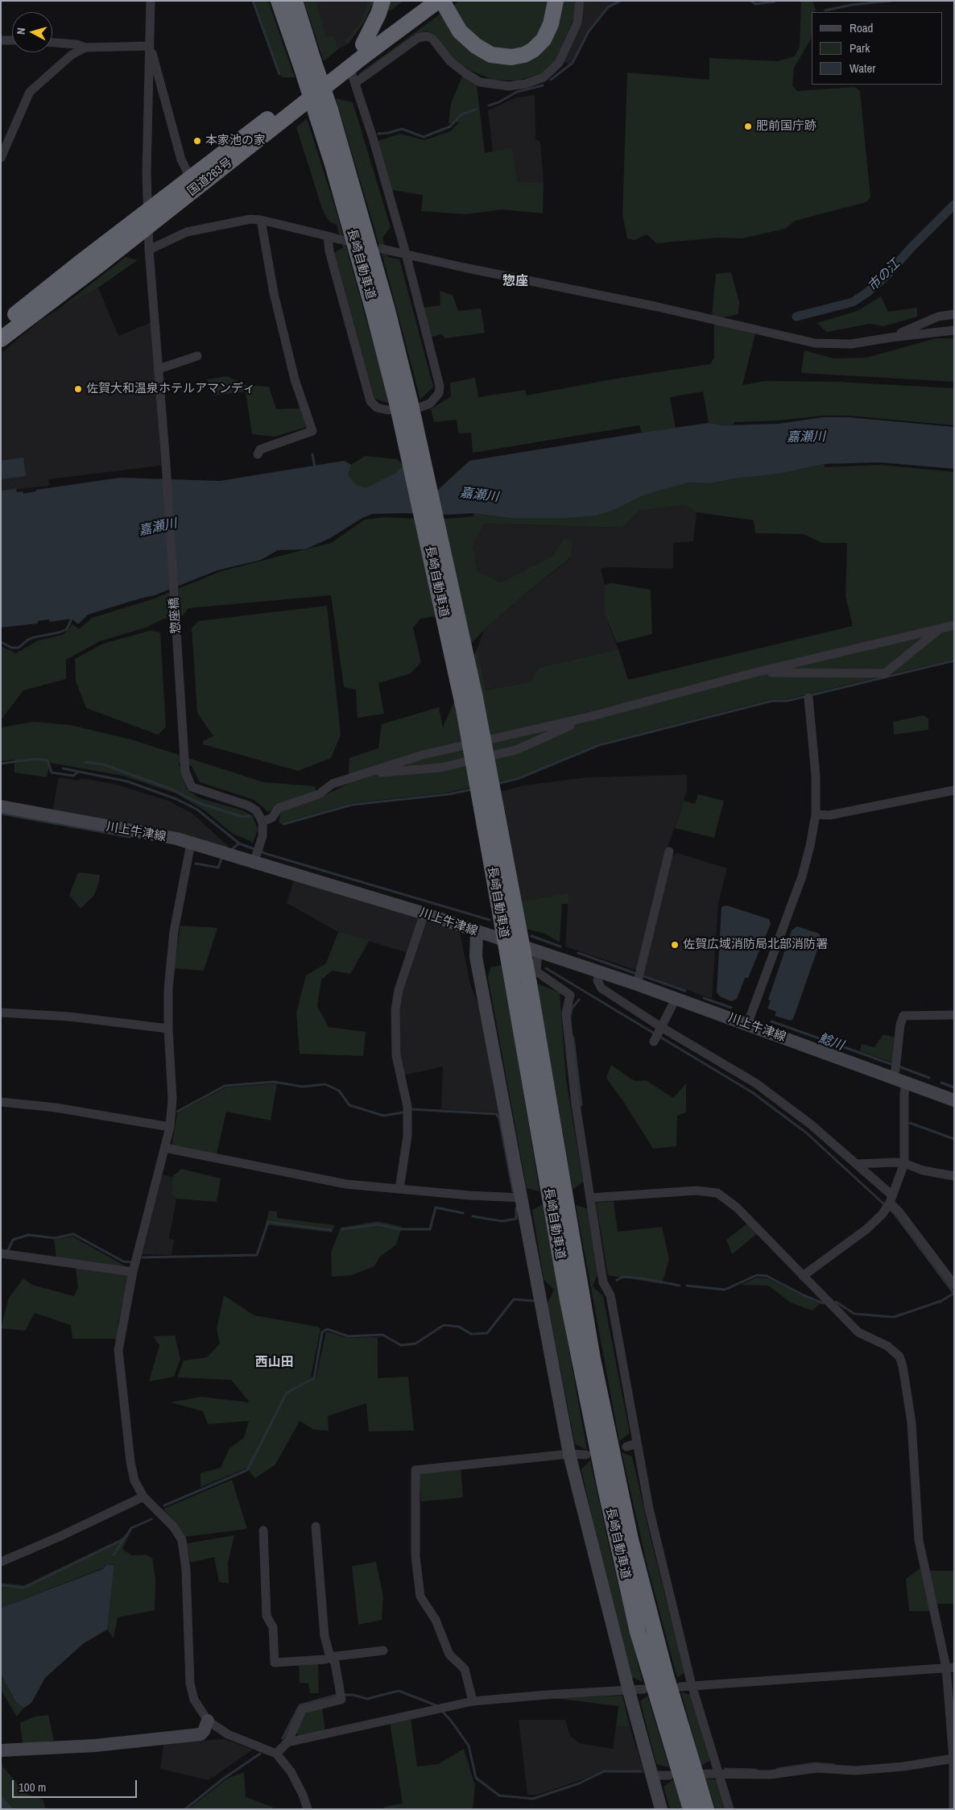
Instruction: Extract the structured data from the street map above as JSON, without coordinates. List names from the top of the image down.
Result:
{
  "streets": {
    "highway": ["国道263号", "長崎自動車道"],
    "street": ["惣座橋", "川上牛津線"]
  },
  "crossings": [
    ["国道263号", "惣座橋"]
  ],
  "districts": ["惣座", "西山田"],
  "water": ["市の江", "嘉瀬川", "鯰川"],
  "places": [
    "肥前国庁跡",
    "本家池の家",
    "佐賀大和温泉ホテルアマンディ",
    "佐賀広域消防局北部消防署"
  ],
  "legend": ["Road", "Park", "Water"],
  "scale_bar": "100 m",
  "north": "left"
}
